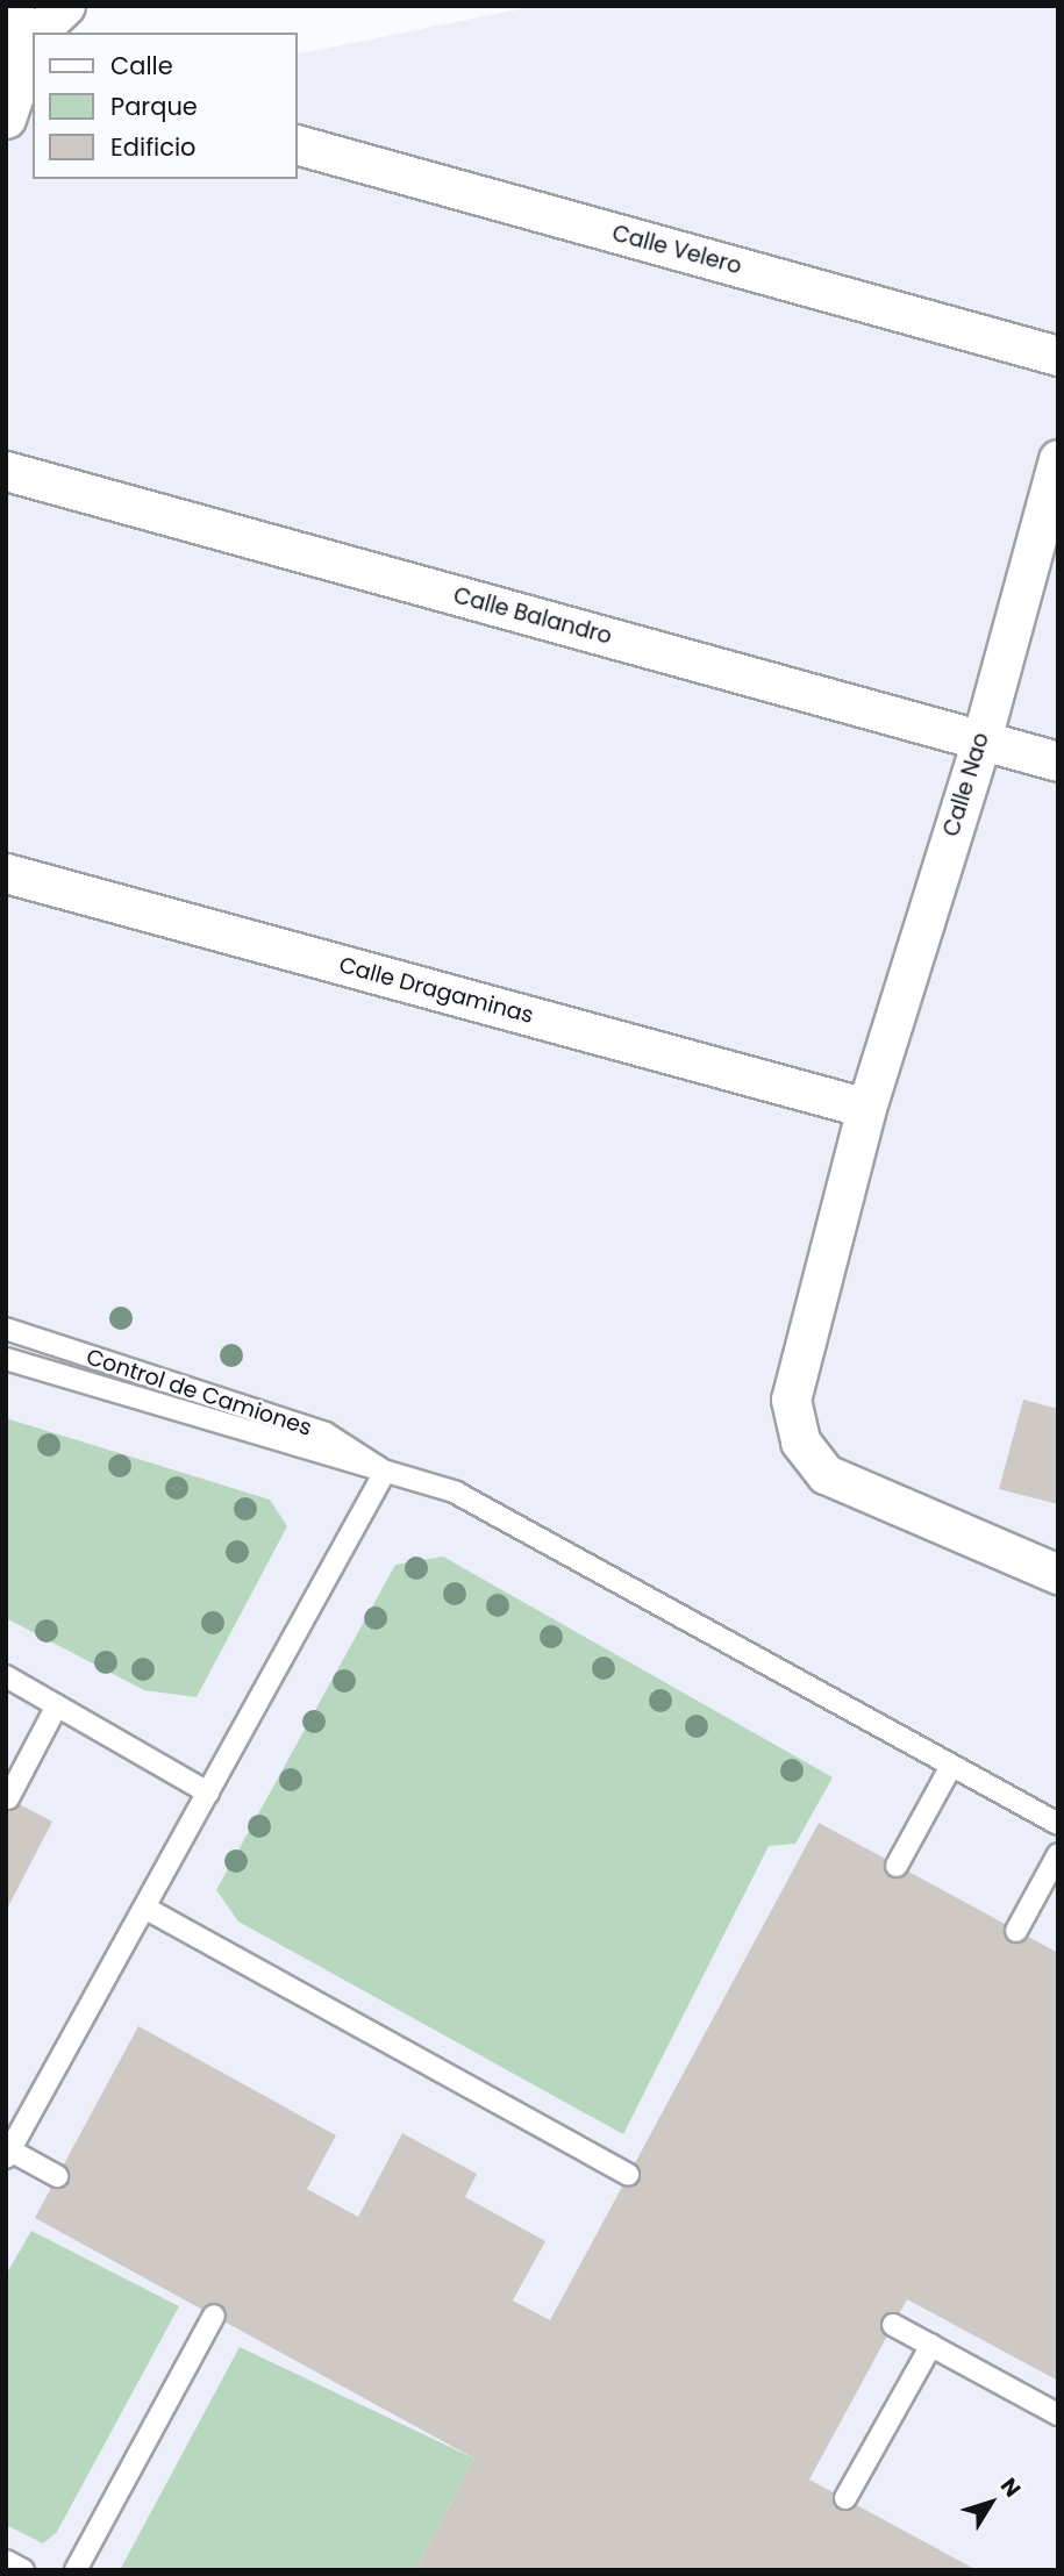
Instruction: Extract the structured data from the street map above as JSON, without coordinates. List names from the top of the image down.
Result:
{
  "streets": {
    "street": [
      "Calle Velero",
      "Calle Balandro",
      "Calle Nao",
      "Calle Dragaminas"
    ],
    "lane": ["Control de Camiones"]
  },
  "crossings": [
    ["Calle Balandro", "Calle Nao"],
    ["Calle Nao", "Calle Dragaminas"]
  ],
  "legend": ["Calle", "Parque", "Edificio"],
  "north": "top right"
}
